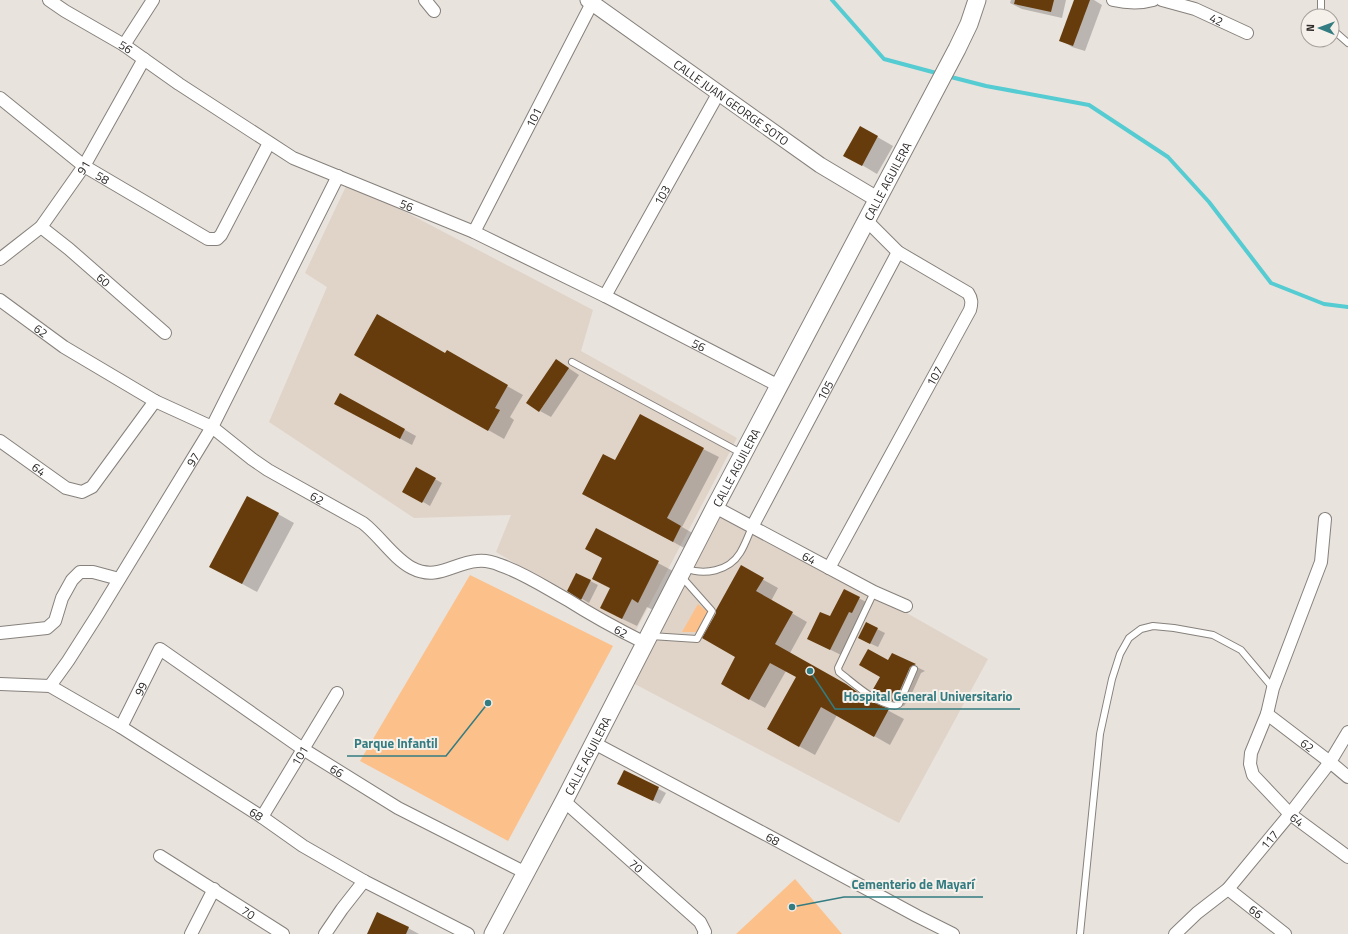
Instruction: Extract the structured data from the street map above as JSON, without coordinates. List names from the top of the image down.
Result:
{
  "streets": {
    "main road": ["CALLE AGUILERA"],
    "street": [
      "42",
      "56",
      "CALLE JUAN GEORGE SOTO",
      "101",
      "91",
      "58",
      "103",
      "60",
      "62",
      "107",
      "105",
      "97",
      "64",
      "99",
      "66",
      "68",
      "117",
      "70"
    ]
  },
  "crossings": [
    ["56", "101"],
    ["56", "91"],
    ["56", "58"],
    ["56", "CALLE AGUILERA"],
    ["56", "103"],
    ["56", "97"],
    ["CALLE JUAN GEORGE SOTO", "101"],
    ["CALLE JUAN GEORGE SOTO", "CALLE AGUILERA"],
    ["CALLE JUAN GEORGE SOTO", "103"],
    ["101", "66"],
    ["101", "68"],
    ["91", "58"],
    ["91", "60"],
    ["CALLE AGUILERA", "62"],
    ["CALLE AGUILERA", "107"],
    ["CALLE AGUILERA", "64"],
    ["CALLE AGUILERA", "66"],
    ["CALLE AGUILERA", "68"],
    ["CALLE AGUILERA", "70"],
    ["62", "97"],
    ["62", "64"],
    ["62", "117"],
    ["107", "105"],
    ["107", "64"],
    ["105", "64"],
    ["97", "68"],
    ["64", "117"],
    ["99", "66"],
    ["99", "68"],
    ["66", "117"]
  ],
  "places": ["Hospital General Universitario", "Parque Infantil", "Cementerio de Mayarí"],
  "north": "left"
}
